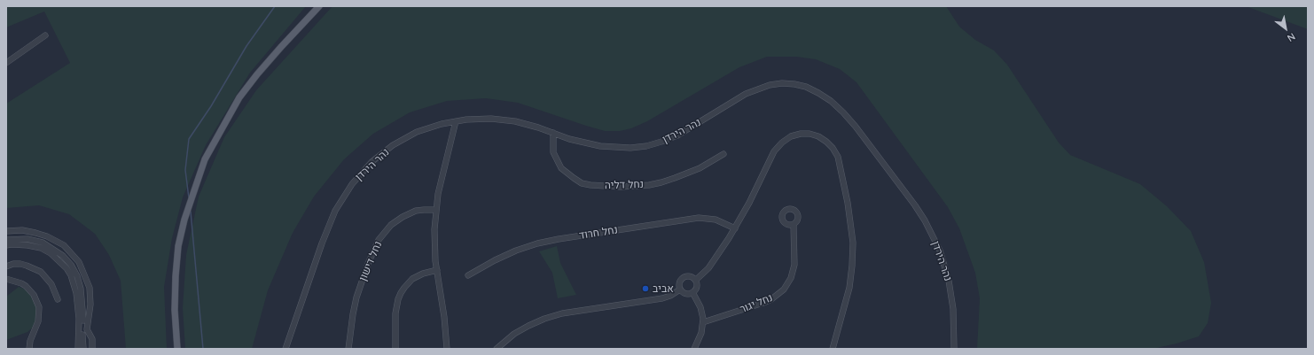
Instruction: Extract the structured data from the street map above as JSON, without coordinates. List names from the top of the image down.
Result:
{
  "streets": {
    "street": [
      "נהר הירדן",
      "נחל דליה",
      "נחל חרוד",
      "נחל דישון",
      "נחל יגור"
    ]
  },
  "crossings": [
    ["נהר הירדן", "נחל דליה"]
  ],
  "places": ["אביב"],
  "north": "bottom right"
}
